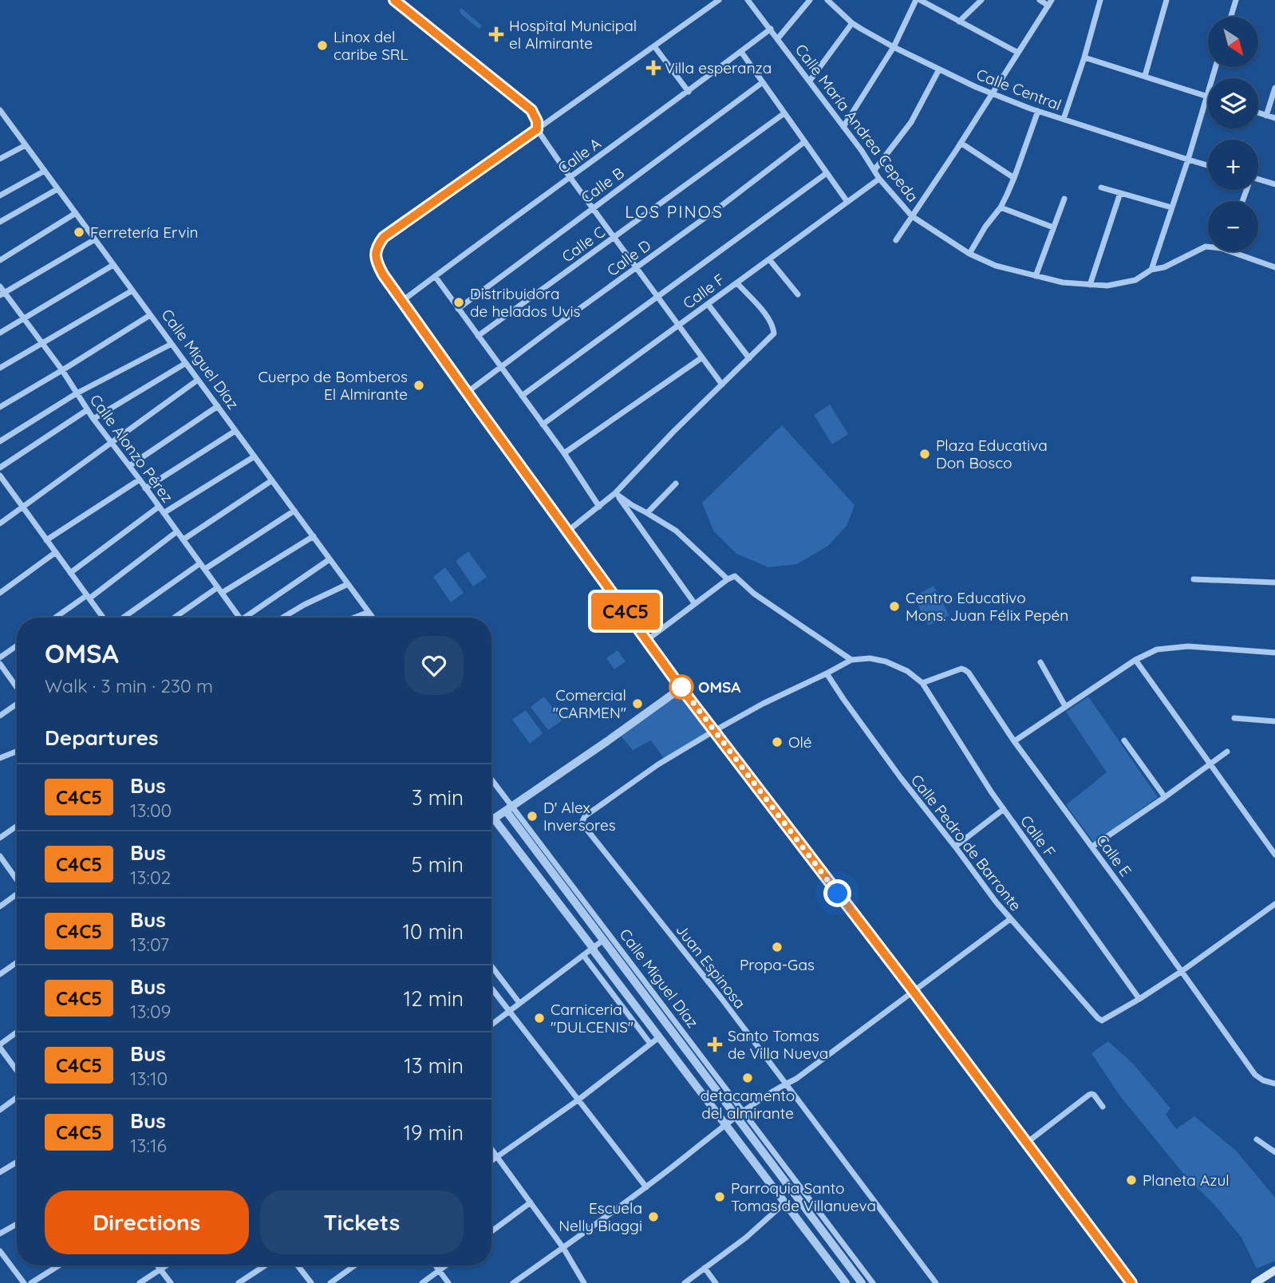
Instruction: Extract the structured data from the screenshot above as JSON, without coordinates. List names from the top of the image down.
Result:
{
  "streets": {
    "street": [
      "Calle Central",
      "Calle María Andrea Cepeda",
      "Calle A",
      "Calle B",
      "Calle C",
      "Calle D",
      "Calle F",
      "Calle Miguel Díaz",
      "Calle Alonzo Pérez",
      "Calle Pedro de Barronte",
      "Calle E",
      "Juan Espinosa"
    ]
  },
  "crossings": [
    ["Calle María Andrea Cepeda", "Calle A"],
    ["Calle María Andrea Cepeda", "Calle F"],
    ["Calle F", "Calle Pedro de Barronte"],
    ["Calle F", "Calle E"]
  ],
  "districts": ["LOS PINOS"],
  "places": {
    "health": ["Hospital Municipal el Almirante", "Villa esperanza", "Santo Tomas de Villa Nueva"],
    "other": [
      "Linox del caribe SRL",
      "Ferretería Ervin",
      "Distribuidora de helados Uvis",
      "Cuerpo de Bomberos El Almirante",
      "Plaza Educativa Don Bosco",
      "Centro Educativo Mons. Juan Félix Pepén",
      "OMSA",
      "Comercial \"CARMEN\"",
      "Olé",
      "D' Alex Inversores",
      "Propa-Gas",
      "Carniceria \"DULCENIS\"",
      "detacamento del almirante",
      "Planeta Azul",
      "Parroquia Santo Tomas de Villanueva",
      "Escuela Nelly Biaggi"
    ]
  },
  "lines": ["bus line C4C5"],
  "north": "bottom right",
  "page": {
    "on_map": "C4C5",
    "map_buttons": ["+", "−"],
    "heading": [
      ["OMSA", "Walk · 3 min · 230 m"],
      "Departures"
    ],
    "list": [
      {
        "mark": "C4C5",
        "name": "Bus",
        "note": "13:00",
        "value": "3 min"
      },
      {
        "mark": "C4C5",
        "name": "Bus",
        "note": "13:02",
        "value": "5 min"
      },
      {
        "mark": "C4C5",
        "name": "Bus",
        "note": "13:07",
        "value": "10 min"
      },
      {
        "mark": "C4C5",
        "name": "Bus",
        "note": "13:09",
        "value": "12 min"
      },
      {
        "mark": "C4C5",
        "name": "Bus",
        "note": "13:10",
        "value": "13 min"
      },
      {
        "mark": "C4C5",
        "name": "Bus",
        "note": "13:16",
        "value": "19 min"
      }
    ],
    "buttons": ["Directions", "Tickets"]
  }
}
